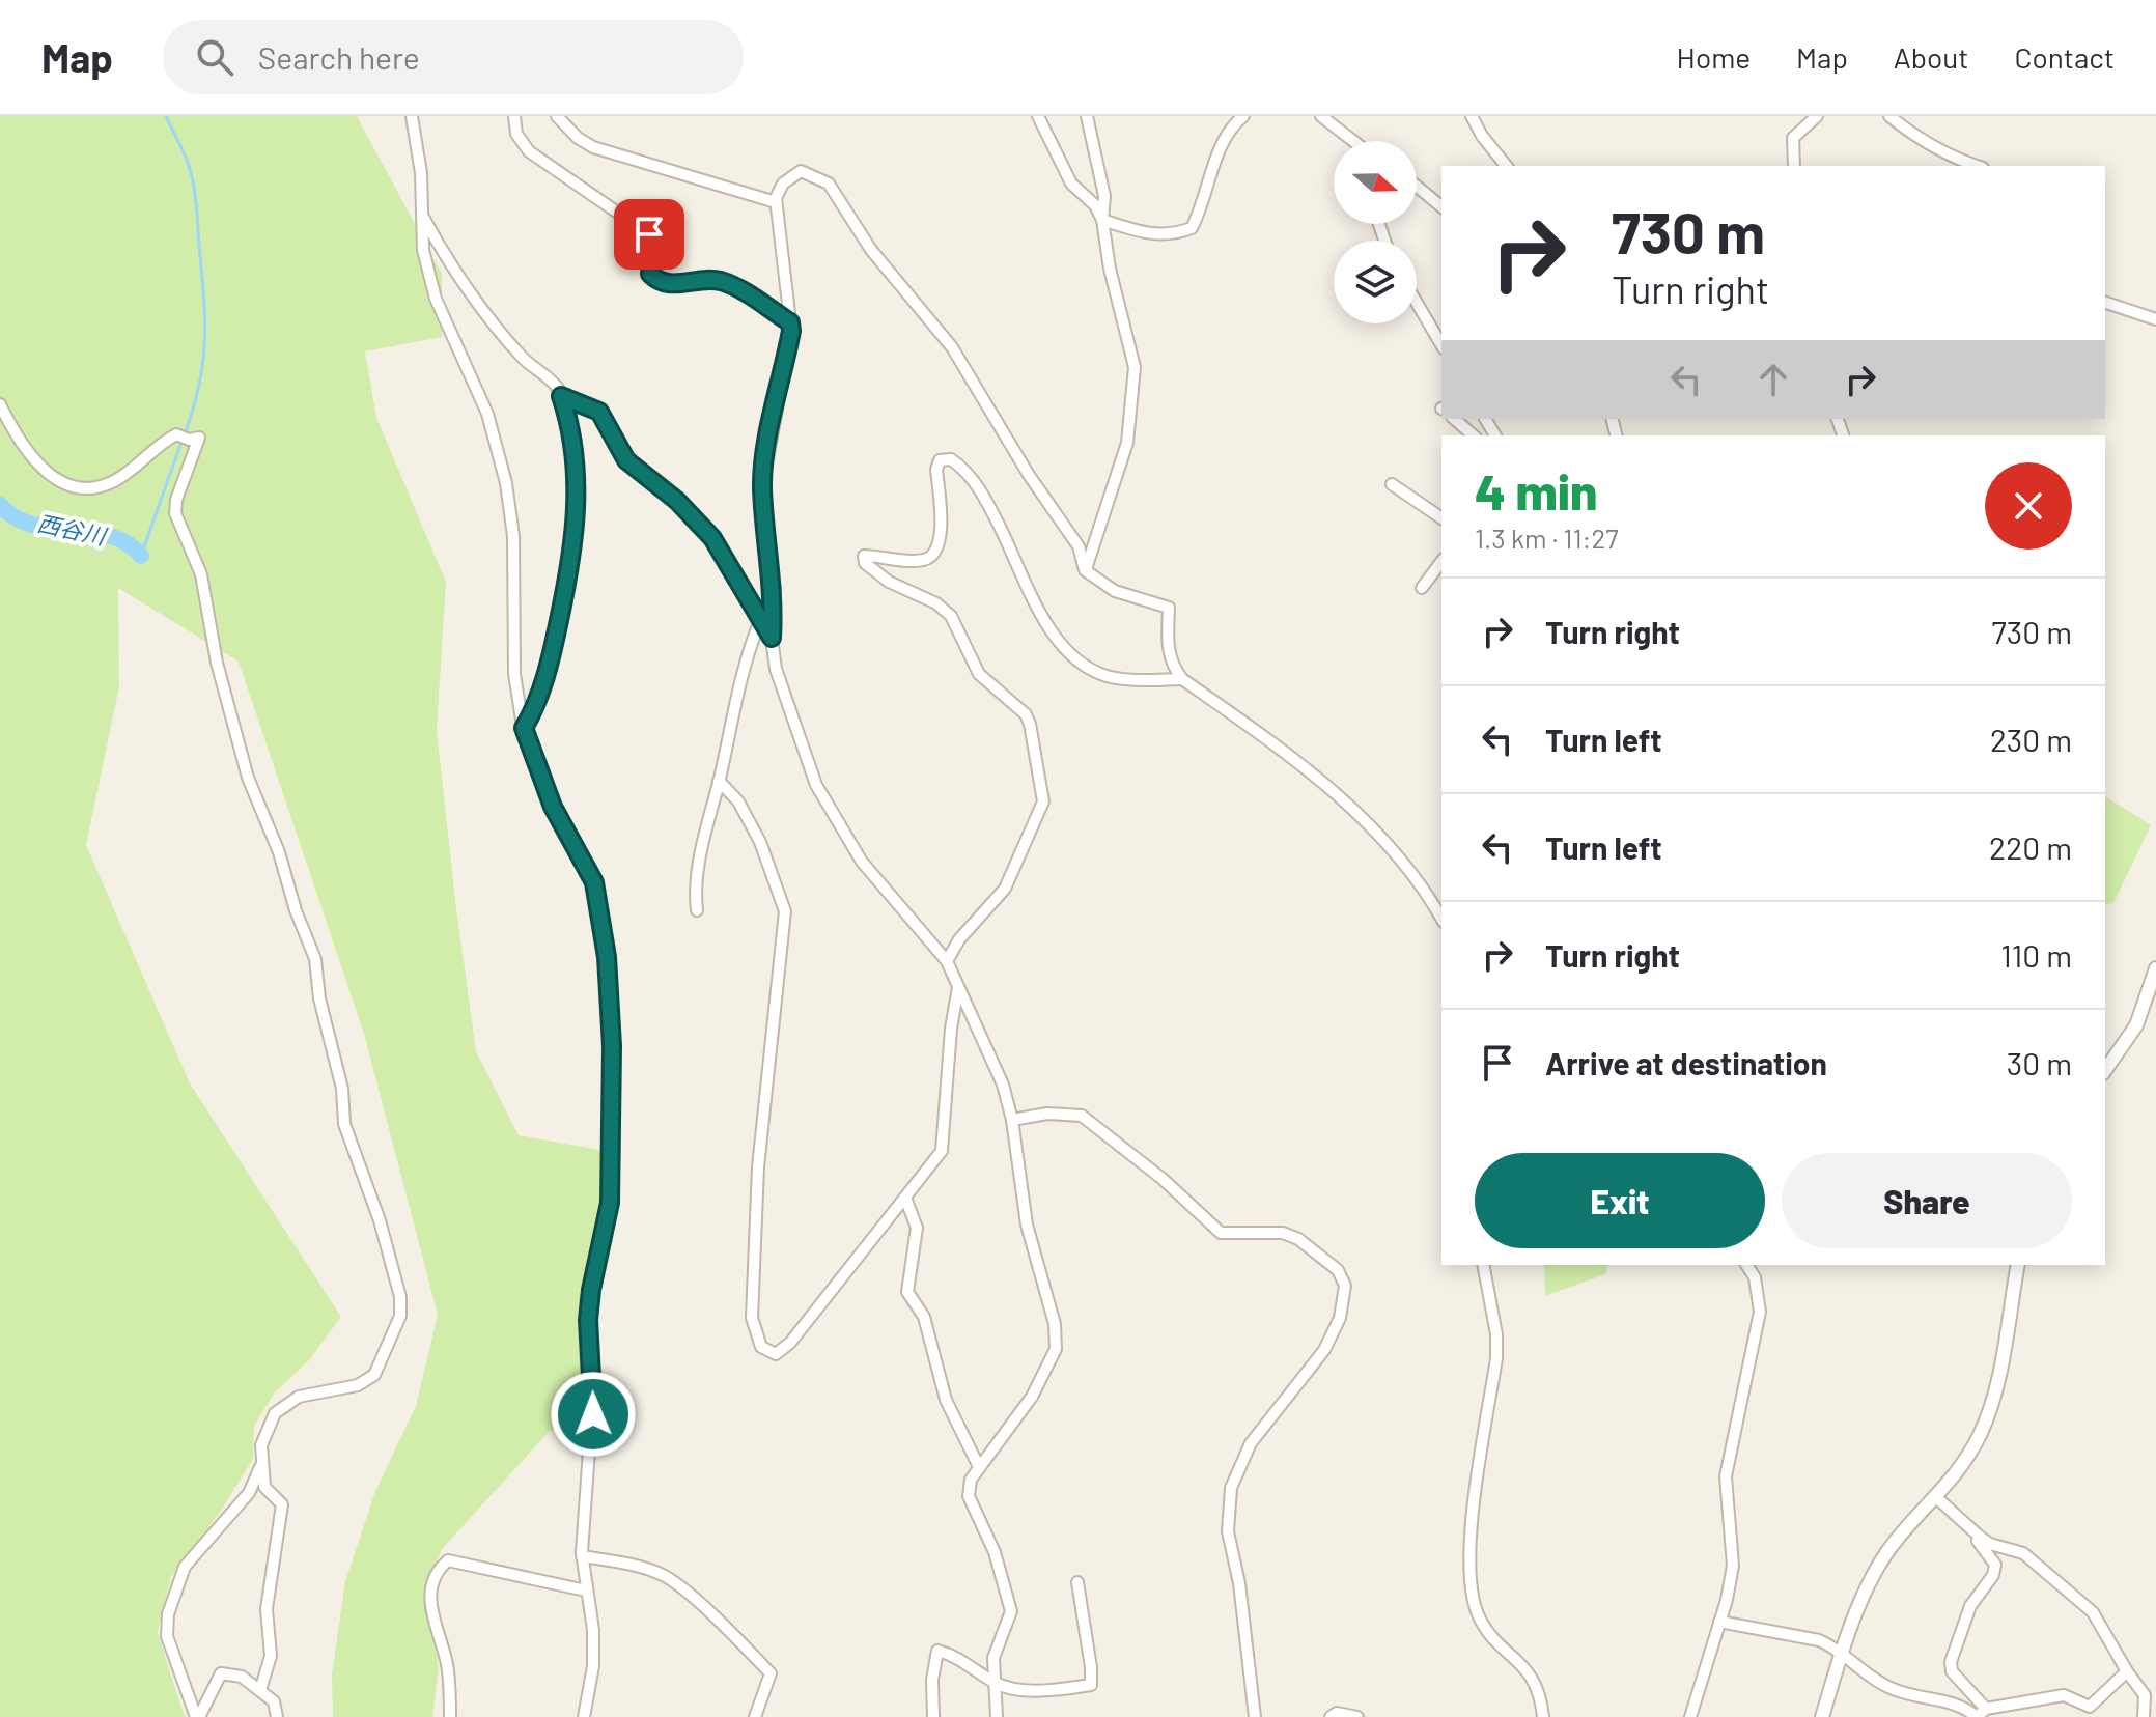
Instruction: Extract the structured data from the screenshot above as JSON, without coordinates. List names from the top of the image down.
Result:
{
  "water": ["西谷川"],
  "north": "right",
  "page": {
    "header": "Map",
    "search": "Search here",
    "nav": [
      "Home",
      "Map",
      "About",
      "Contact"
    ],
    "turn": ["730 m", "Turn right"],
    "heading": ["4 min", "1.3 km · 11:27"],
    "list": [
      {
        "name": "Turn right",
        "value": "730 m"
      },
      {
        "name": "Turn left",
        "value": "230 m"
      },
      {
        "name": "Turn left",
        "value": "220 m"
      },
      {
        "name": "Turn right",
        "value": "110 m"
      },
      {
        "name": "Arrive at destination",
        "value": "30 m"
      }
    ],
    "buttons": ["Exit", "Share"]
  }
}
